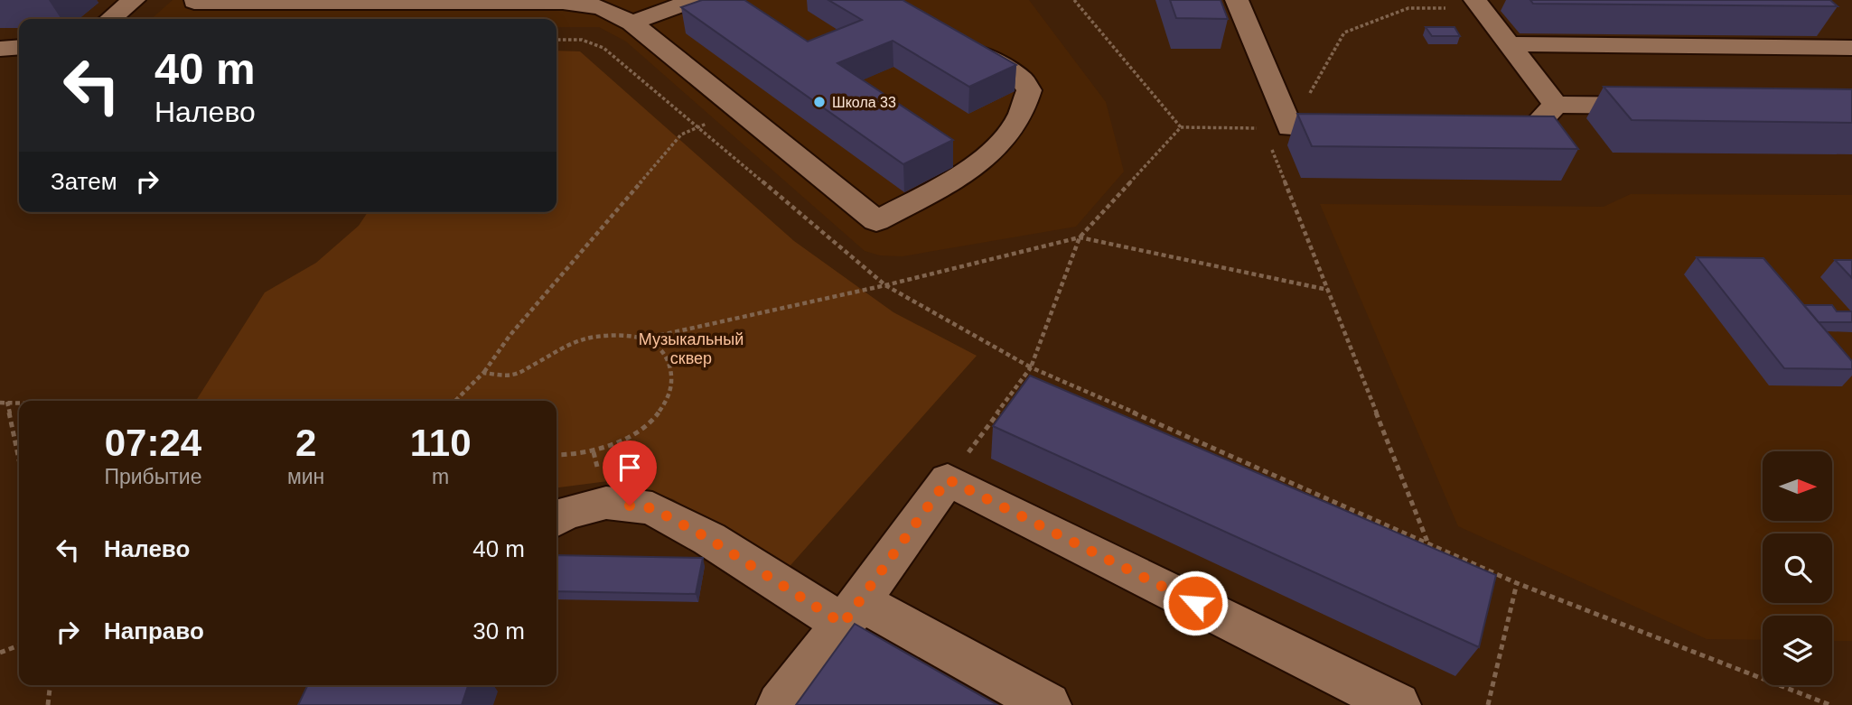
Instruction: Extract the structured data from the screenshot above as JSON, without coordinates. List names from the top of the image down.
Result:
{
  "parks": ["Музыкальный сквер"],
  "places": ["Школа 33"],
  "north": "right",
  "page": {
    "turn": ["40 m", "Налево"],
    "then": "Затем",
    "eta": [
      "07:24",
      "Прибытие",
      "2",
      "мин",
      "110",
      "m"
    ],
    "list": [
      {
        "name": "Налево",
        "value": "40 m"
      },
      {
        "name": "Направо",
        "value": "30 m"
      }
    ]
  }
}
